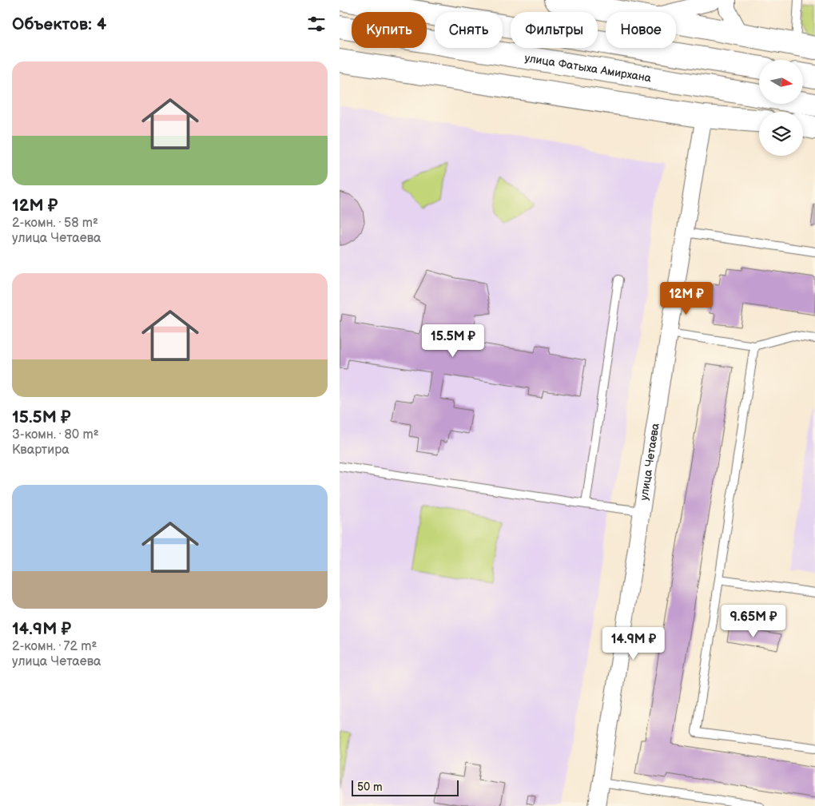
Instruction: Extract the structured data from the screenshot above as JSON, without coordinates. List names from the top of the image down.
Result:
{
  "streets": {
    "main road": ["улица Фатыха Амирхана"],
    "street": ["улица Четаева"]
  },
  "scale_bar": "50 m",
  "north": "right",
  "page": {
    "heading": "Объектов: 4",
    "chip": [
      "Купить",
      "Снять",
      "Фильтры",
      "Новое"
    ],
    "list": [
      {
        "name": "12M ₽",
        "note": "2-комн. · 58 m² · улица Четаева"
      },
      {
        "name": "15.5M ₽",
        "note": "3-комн. · 80 m² · Квартира"
      },
      {
        "name": "14.9M ₽",
        "note": "2-комн. · 72 m² · улица Четаева"
      }
    ],
    "price": [
      "12M ₽",
      "15.5M ₽",
      "9.65M ₽",
      "14.9M ₽"
    ],
    "scale": "50 m"
  }
}
